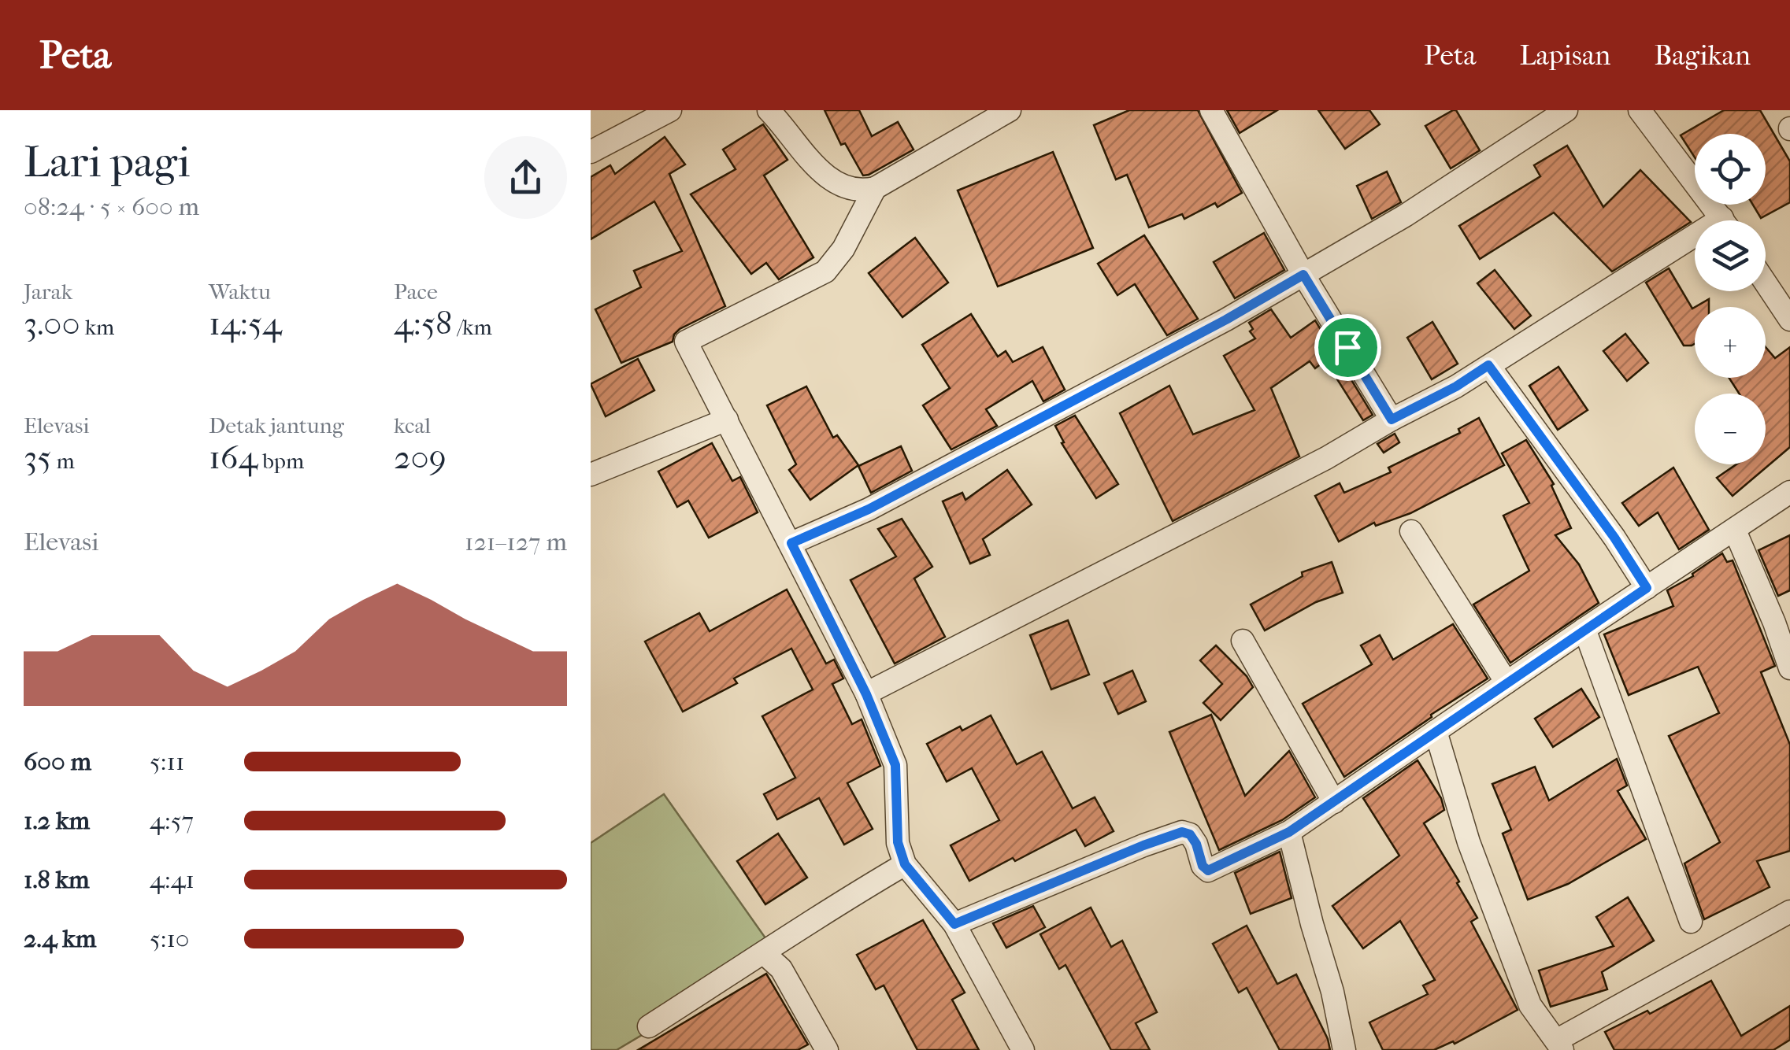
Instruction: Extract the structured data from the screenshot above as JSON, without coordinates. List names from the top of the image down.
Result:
{
  "page": {
    "header": "Peta",
    "nav": ["Peta", "Lapisan", "Bagikan"],
    "heading": ["Lari pagi", "08:24 · 5 × 600 m"],
    "map_buttons": ["+", "−"],
    "stats": [
      ["Jarak", "3.00 km"],
      ["Waktu", "14:54"],
      ["Pace", "4:58 /km"],
      ["Elevasi", "35 m"],
      ["Detak jantung", "164 bpm"],
      ["kcal", "209"]
    ],
    "chart": ["Elevasi", "121–127 m"],
    "list": [
      {
        "name": "600 m",
        "note": "5:11"
      },
      {
        "name": "1.2 km",
        "note": "4:57"
      },
      {
        "name": "1.8 km",
        "note": "4:41"
      },
      {
        "name": "2.4 km",
        "note": "5:10"
      }
    ]
  }
}
